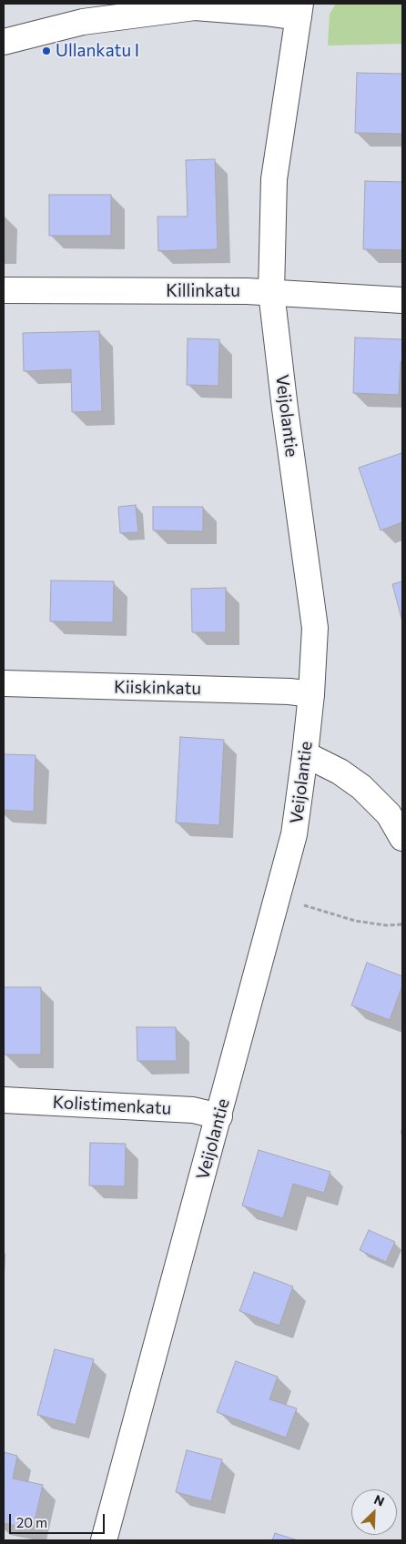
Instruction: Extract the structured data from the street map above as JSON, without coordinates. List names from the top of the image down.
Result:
{
  "streets": {
    "street": [
      "Killinkatu",
      "Veijolantie",
      "Kiiskinkatu",
      "Kolistimenkatu"
    ]
  },
  "crossings": [
    ["Killinkatu", "Veijolantie"],
    ["Veijolantie", "Kiiskinkatu"],
    ["Veijolantie", "Kolistimenkatu"]
  ],
  "places": ["Ullankatu I"],
  "scale_bar": "20 m",
  "north": "top right"
}
